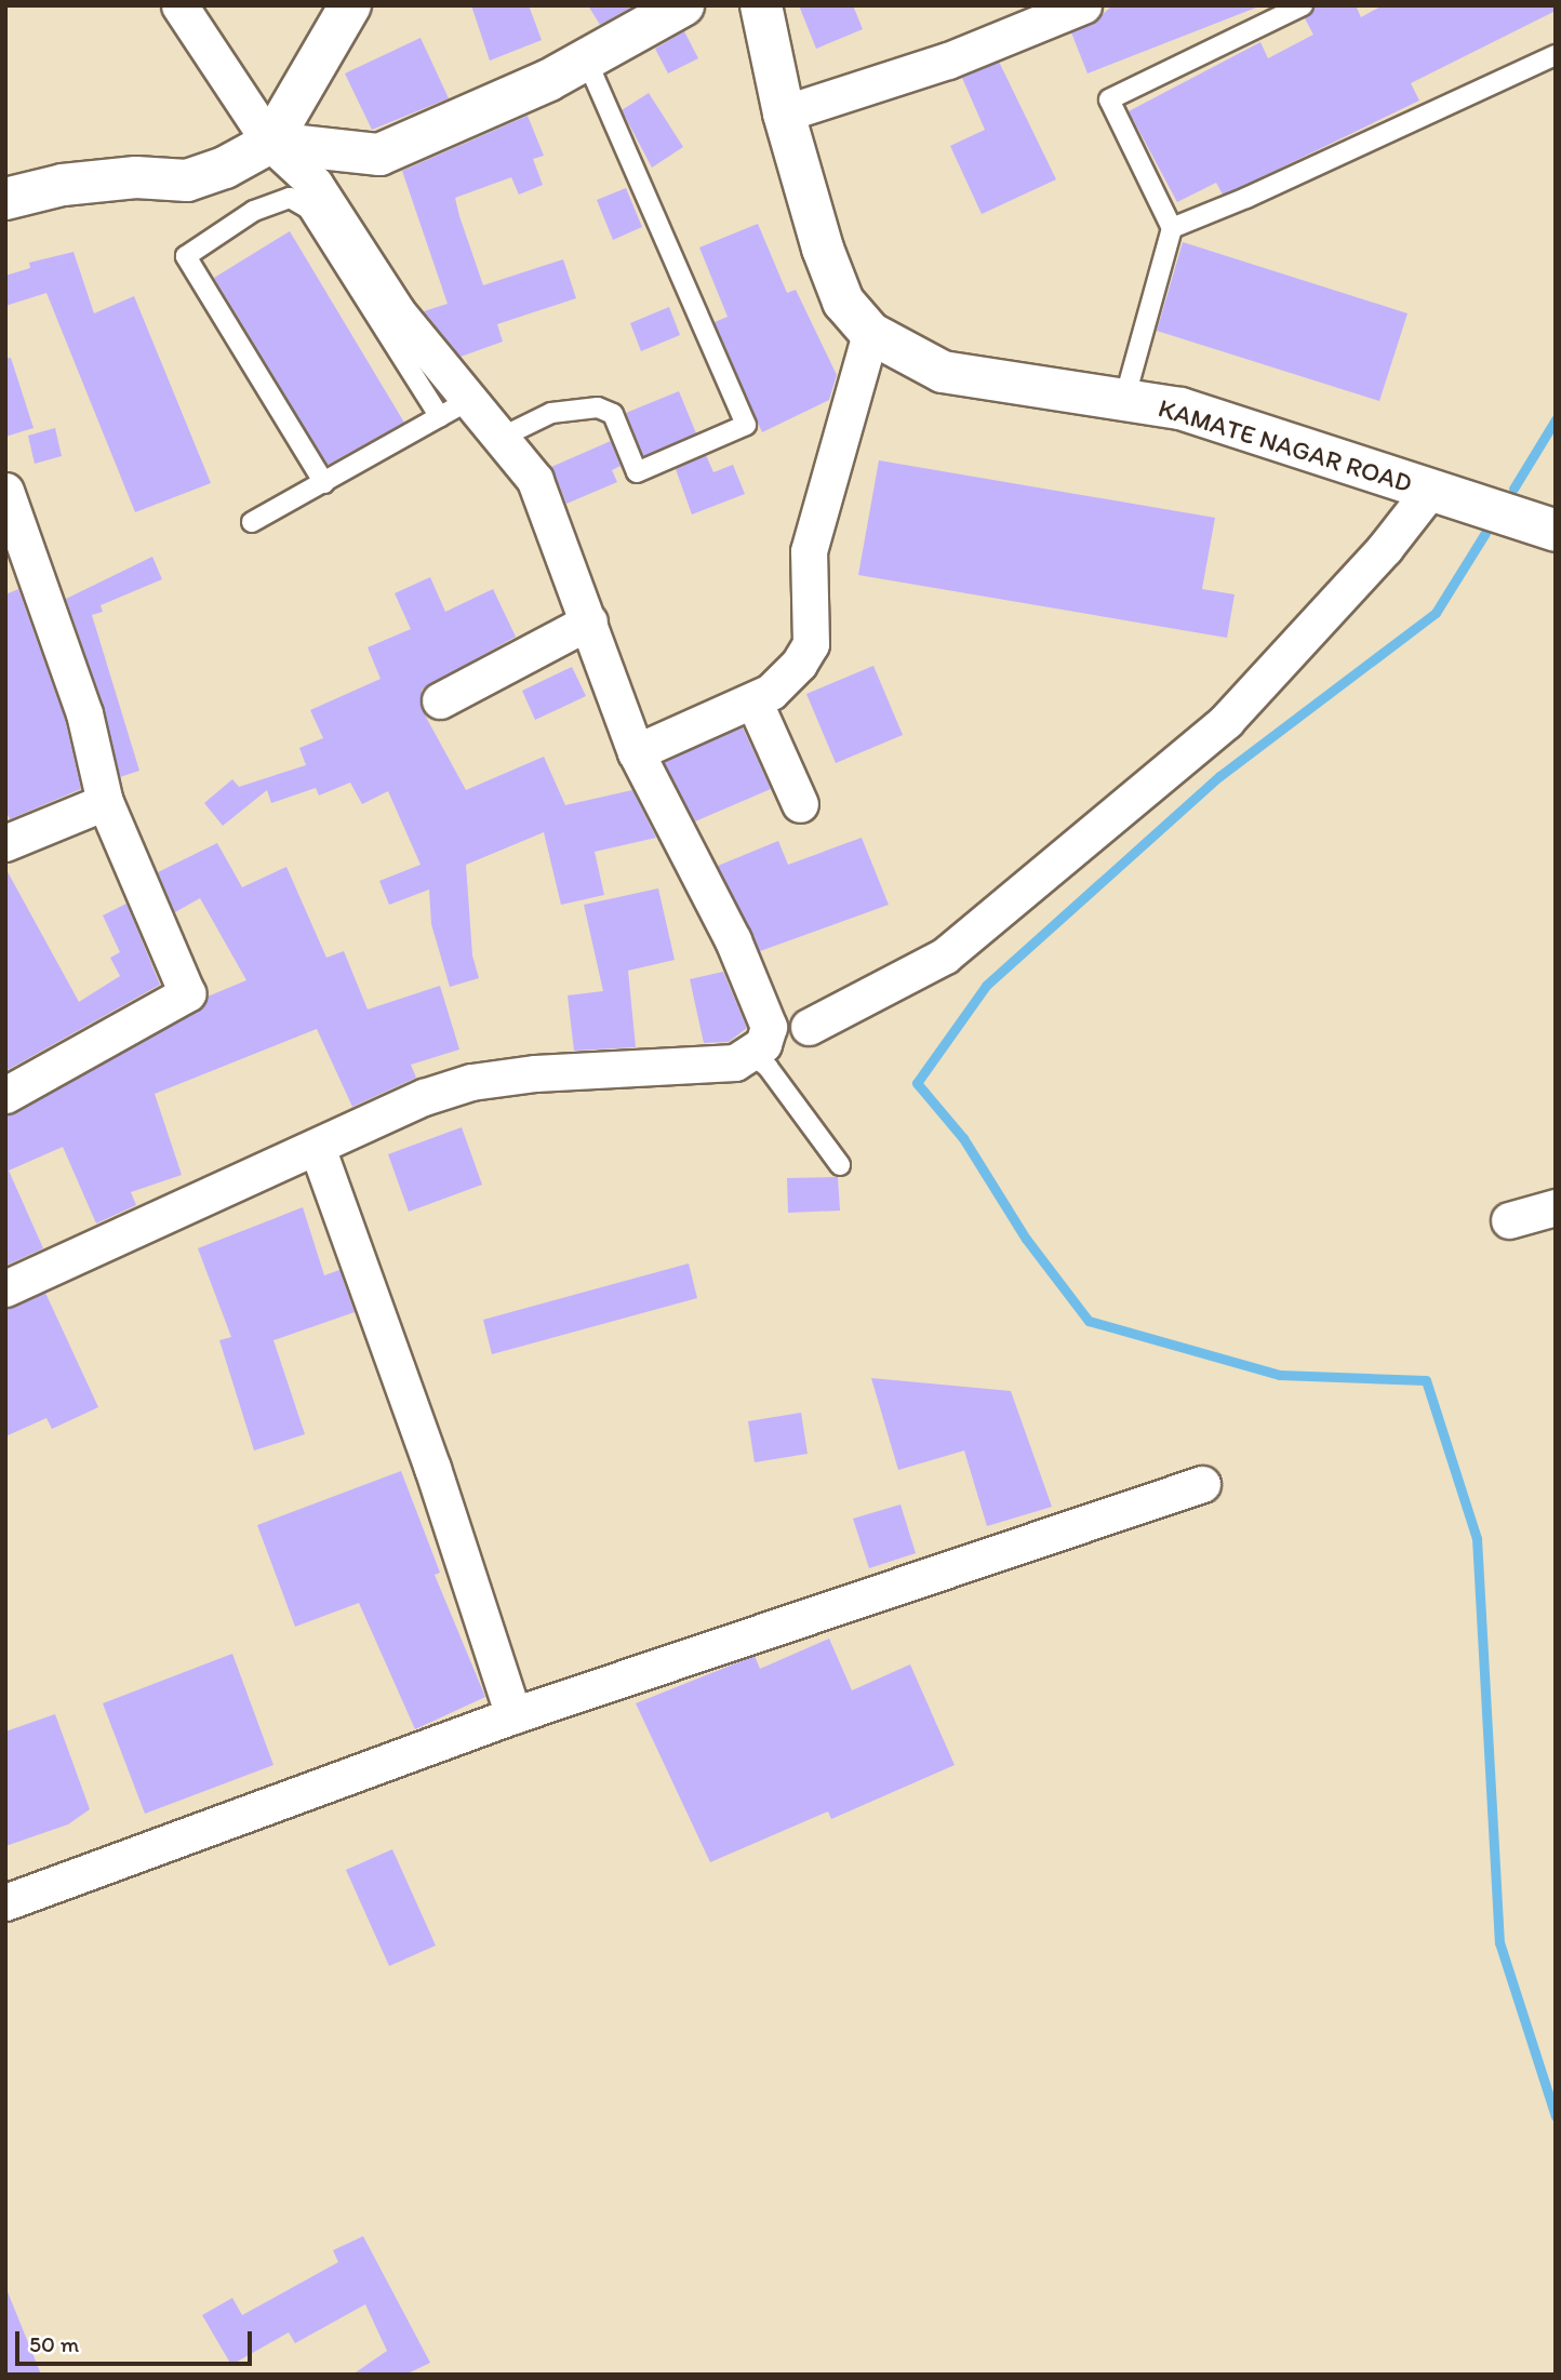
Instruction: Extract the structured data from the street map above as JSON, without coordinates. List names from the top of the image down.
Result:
{
  "streets": {
    "street": ["KAMATE NAGAR ROAD"]
  },
  "scale_bar": "50 m"
}
